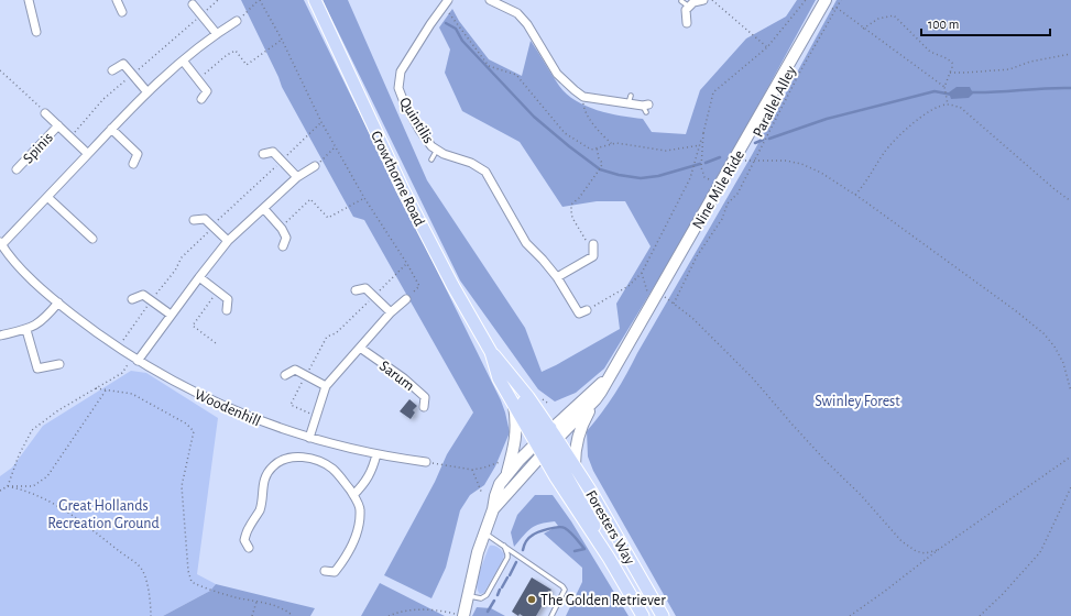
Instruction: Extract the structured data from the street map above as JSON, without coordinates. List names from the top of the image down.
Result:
{
  "streets": {
    "main road": ["Crowthorne Road", "Nine Mile Ride", "Foresters Way"],
    "street": [
      "Quintilis",
      "Spinis",
      "Sarum",
      "Woodenhill"
    ],
    "path": ["Parallel Alley"]
  },
  "crossings": [
    ["Crowthorne Road", "Nine Mile Ride"],
    ["Crowthorne Road", "Foresters Way"],
    ["Nine Mile Ride", "Foresters Way"]
  ],
  "parks": ["Swinley Forest", "Great Hollands Recreation Ground"],
  "places": ["The Golden Retriever"],
  "scale_bar": "100 m"
}
